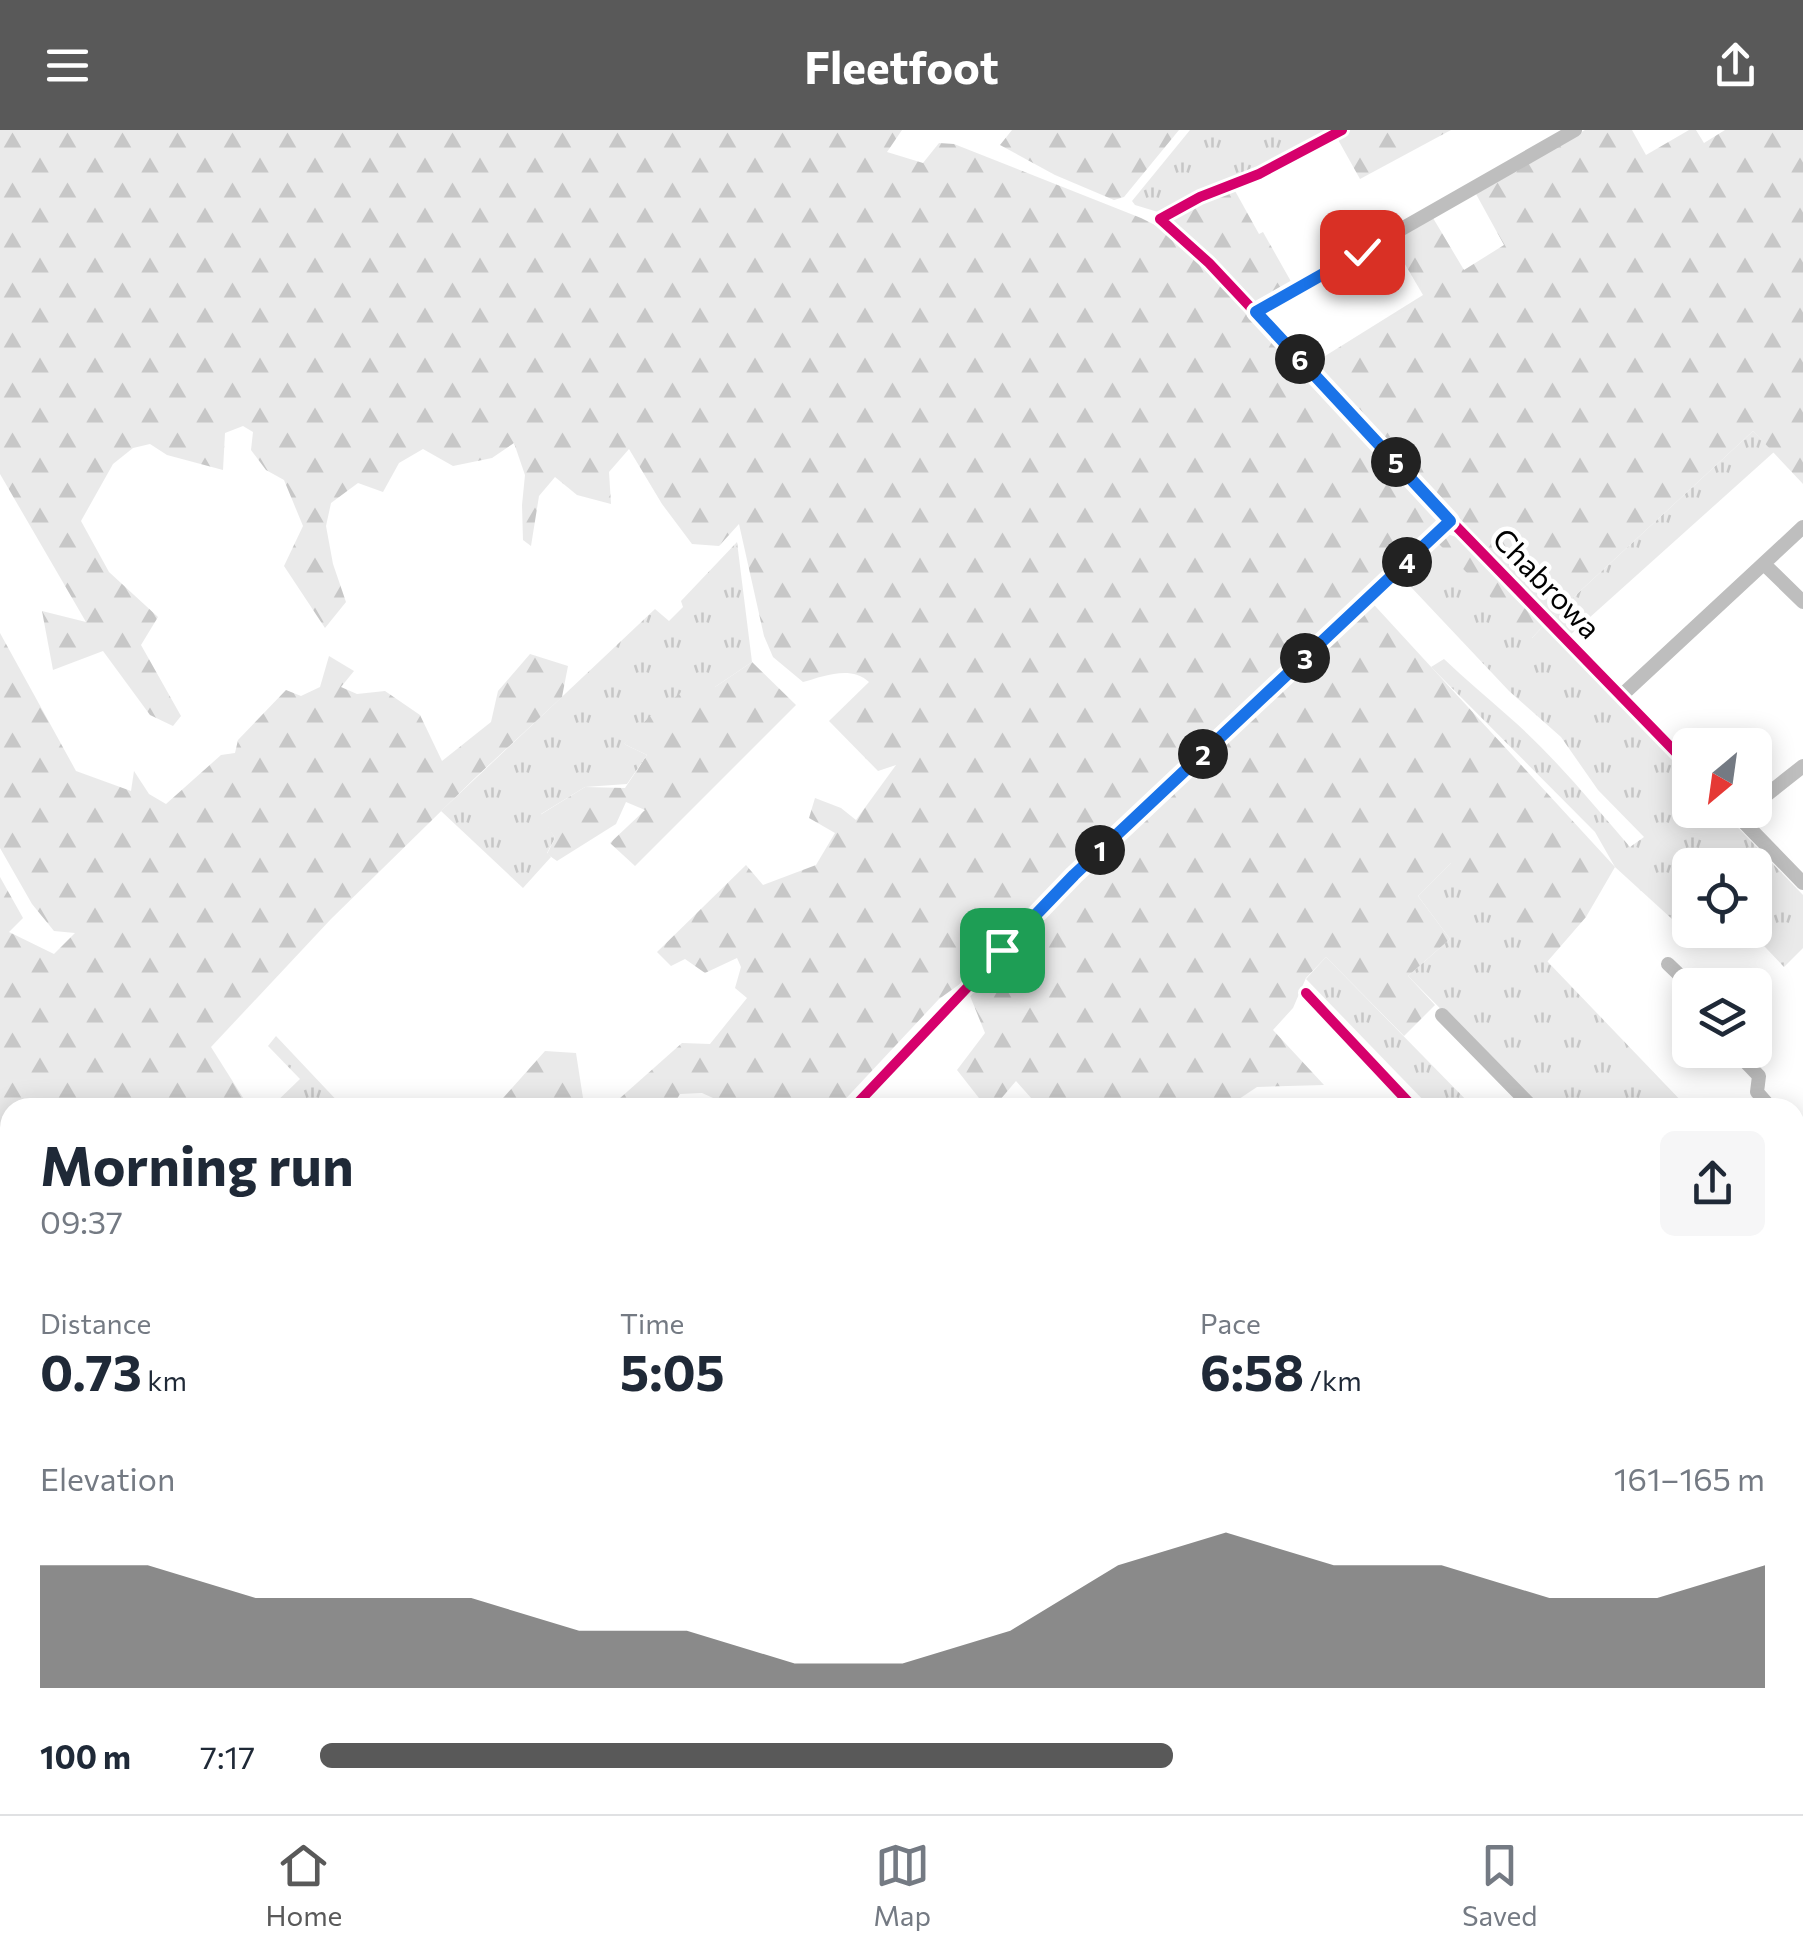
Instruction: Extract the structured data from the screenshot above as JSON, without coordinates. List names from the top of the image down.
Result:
{
  "streets": {
    "street": ["Chabrowa"]
  },
  "north": "bottom left",
  "page": {
    "header": "Fleetfoot",
    "pins": [
      "6",
      "5",
      "4",
      "3",
      "2",
      "1"
    ],
    "heading": ["Morning run", "09:37"],
    "stats": [
      ["Distance", "0.73 km"],
      ["Time", "5:05"],
      ["Pace", "6:58 /km"]
    ],
    "chart": ["Elevation", "161–165 m"],
    "list": [
      {
        "name": "100 m",
        "note": "7:17"
      }
    ],
    "tabs": ["Home", "Map", "Saved"]
  }
}
